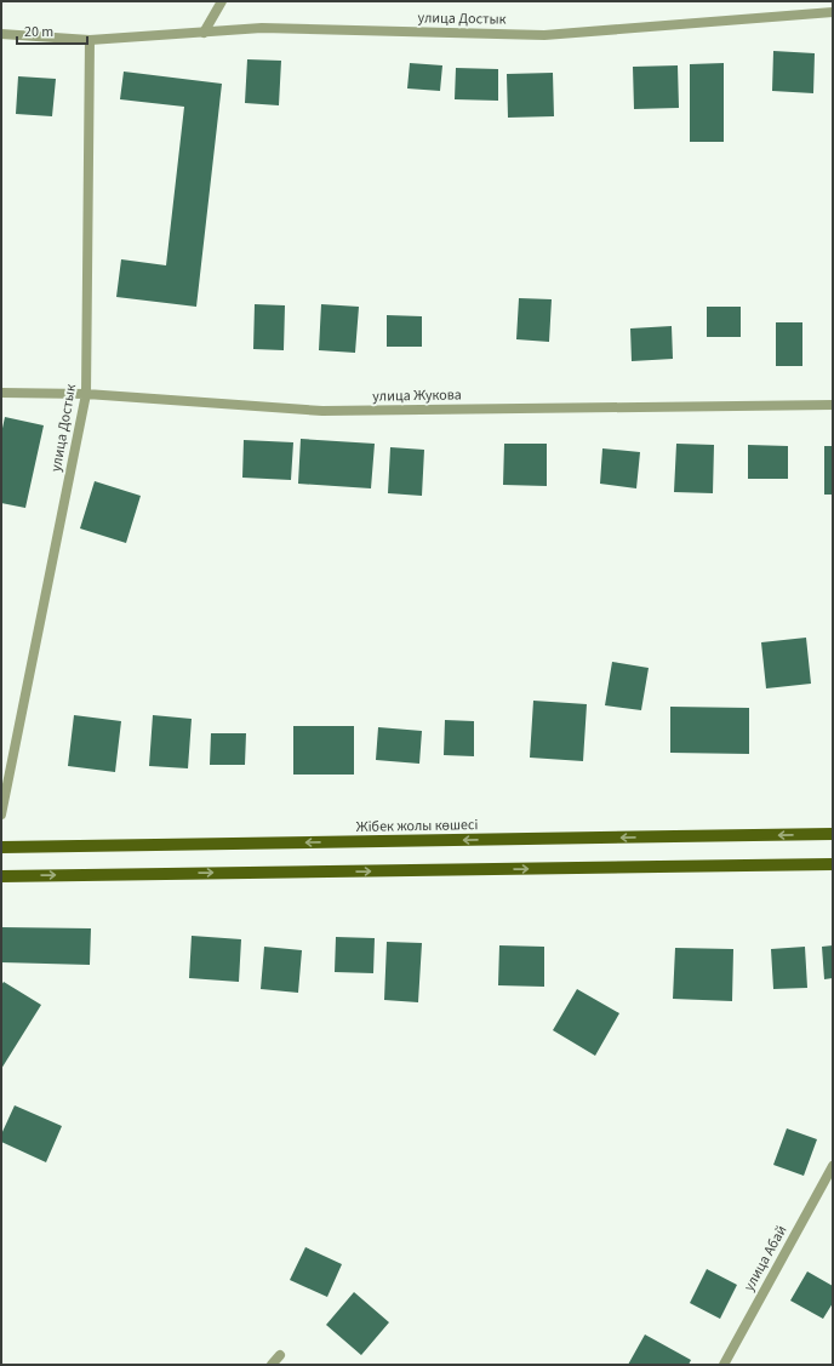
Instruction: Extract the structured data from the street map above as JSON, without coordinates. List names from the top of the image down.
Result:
{
  "streets": {
    "main road": ["Жібек жолы көшесі"],
    "street": ["улица Достык", "улица Жукова", "улица Абай"]
  },
  "crossings": [
    ["улица Достык", "улица Жукова"]
  ],
  "scale_bar": "20 m"
}
